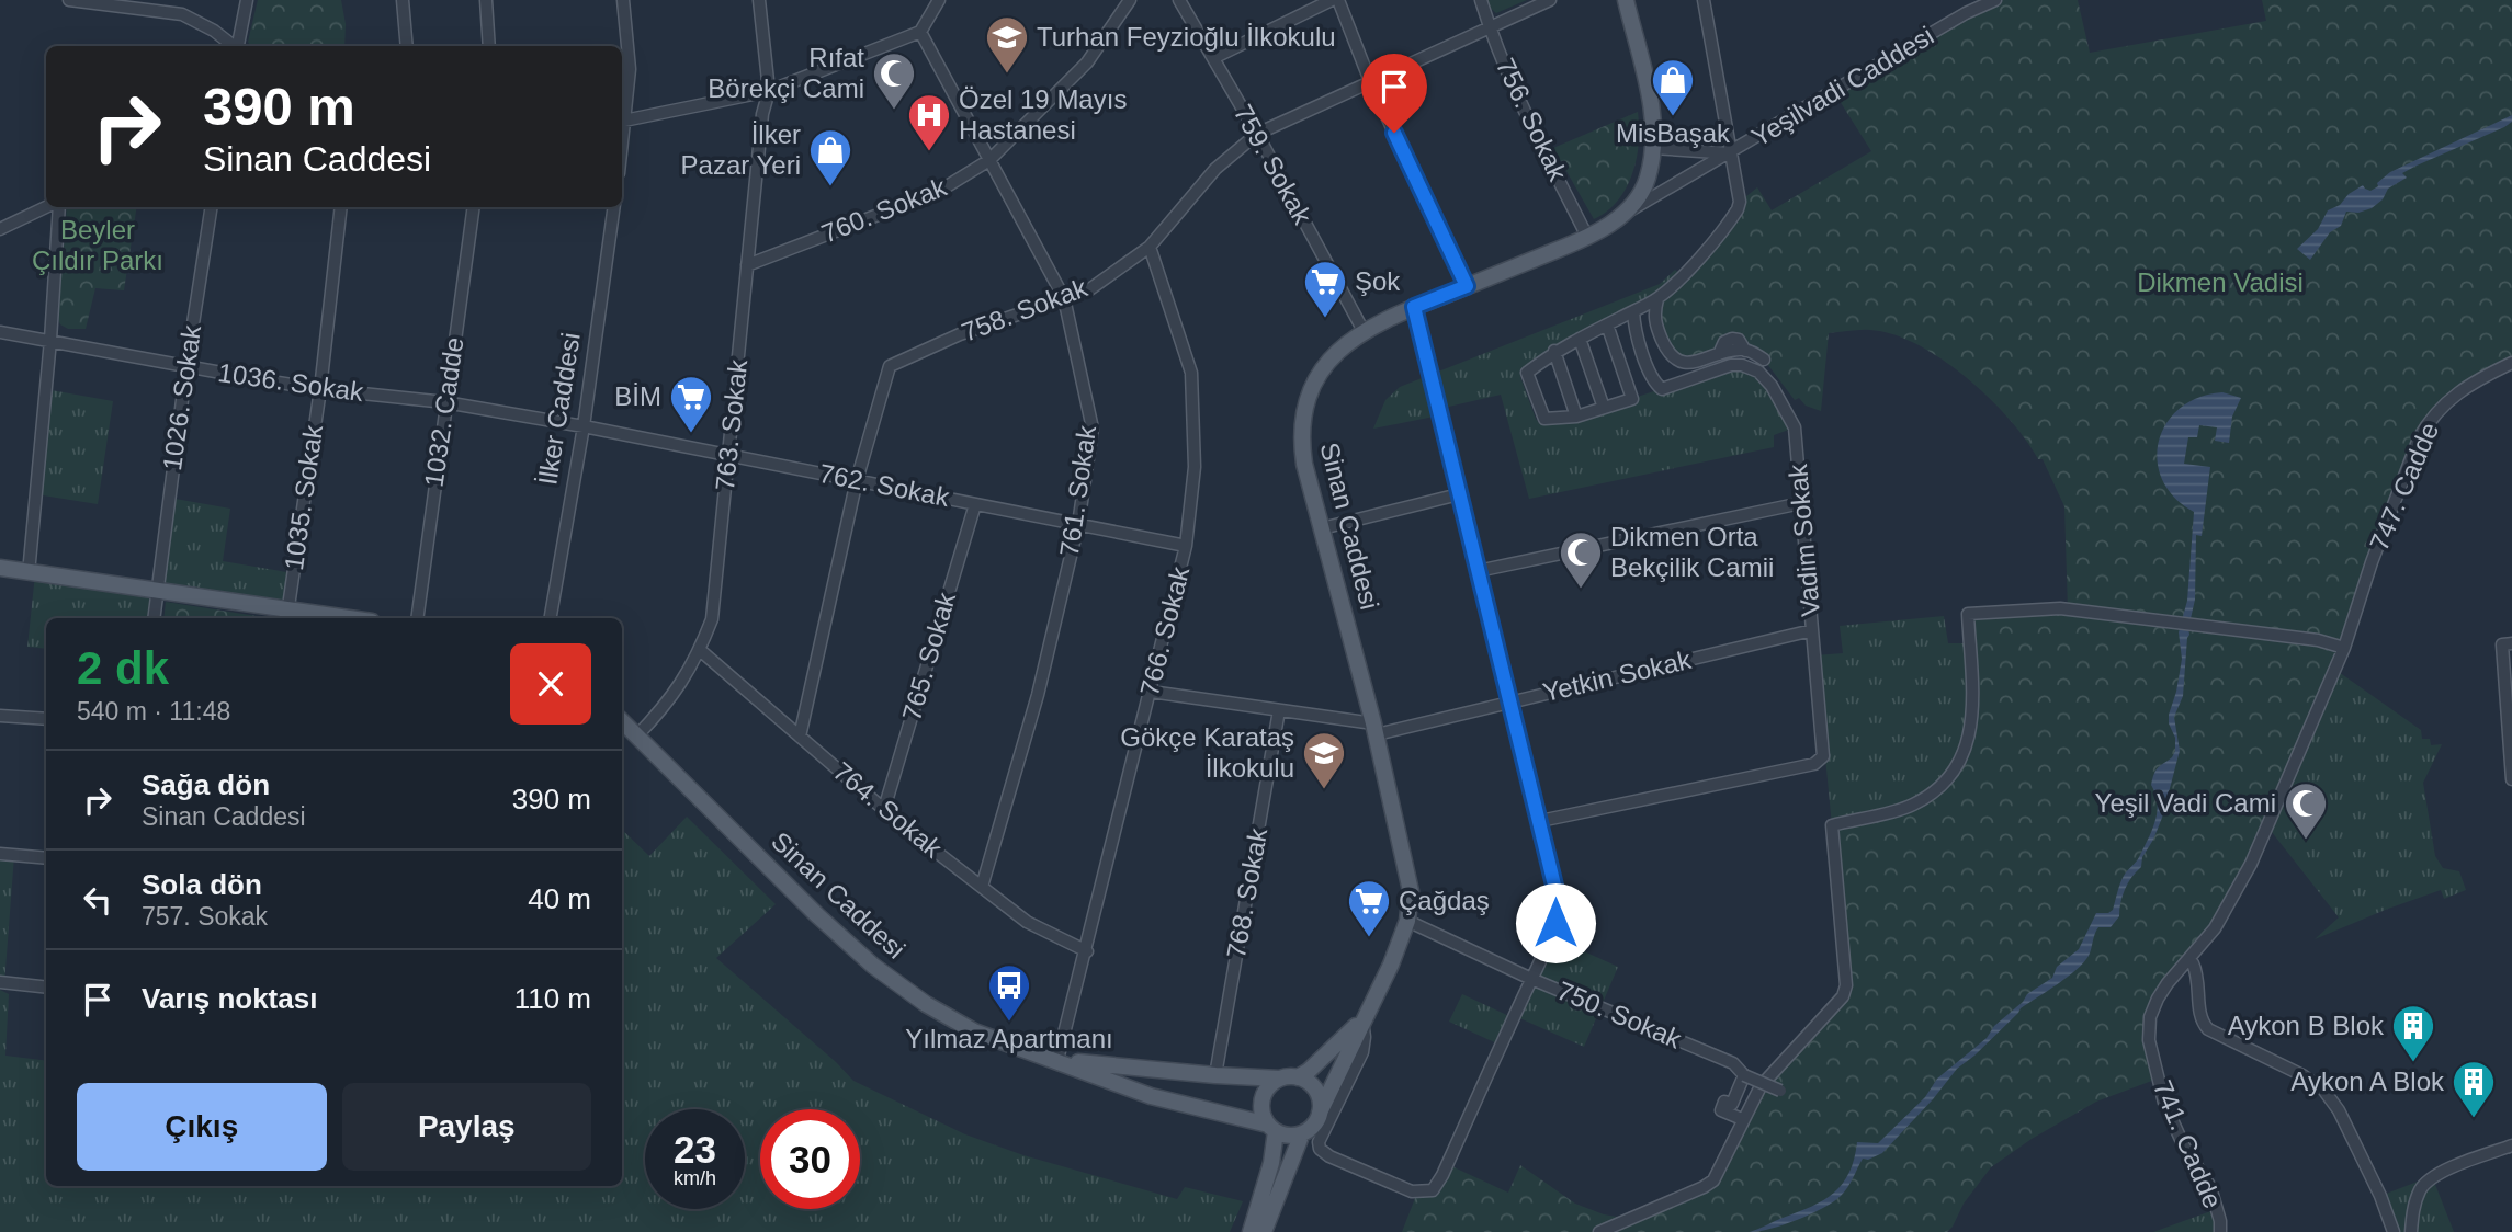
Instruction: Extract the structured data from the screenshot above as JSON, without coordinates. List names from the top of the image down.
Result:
{
  "streets": {
    "main road": ["Sinan Caddesi"],
    "street": [
      "Yeşilvadi Caddesi",
      "756. Sokak",
      "759. Sokak",
      "760. Sokak",
      "758. Sokak",
      "1036. Sokak",
      "1026. Sokak",
      "İlker Caddesi",
      "1032. Cadde",
      "763. Sokak",
      "762. Sokak",
      "747. Cadde",
      "761. Sokak",
      "1035. Sokak",
      "Vadim Sokak",
      "766. Sokak",
      "765. Sokak",
      "Yetkin Sokak",
      "764. Sokak",
      "768. Sokak",
      "750. Sokak",
      "741. Cadde"
    ]
  },
  "crossings": [
    ["Yeşilvadi Caddesi", "Sinan Caddesi"],
    ["756. Sokak", "758. Sokak"],
    ["756. Sokak", "Sinan Caddesi"],
    ["759. Sokak", "758. Sokak"],
    ["759. Sokak", "Sinan Caddesi"],
    ["760. Sokak", "763. Sokak"],
    ["760. Sokak", "761. Sokak"],
    ["758. Sokak", "762. Sokak"],
    ["758. Sokak", "761. Sokak"],
    ["758. Sokak", "766. Sokak"],
    ["758. Sokak", "764. Sokak"],
    ["1036. Sokak", "1026. Sokak"],
    ["1036. Sokak", "İlker Caddesi"],
    ["1036. Sokak", "1032. Cadde"],
    ["1036. Sokak", "762. Sokak"],
    ["1036. Sokak", "1035. Sokak"],
    ["İlker Caddesi", "762. Sokak"],
    ["763. Sokak", "762. Sokak"],
    ["763. Sokak", "Sinan Caddesi"],
    ["763. Sokak", "764. Sokak"],
    ["762. Sokak", "761. Sokak"],
    ["762. Sokak", "766. Sokak"],
    ["762. Sokak", "765. Sokak"],
    ["747. Cadde", "741. Cadde"],
    ["761. Sokak", "764. Sokak"],
    ["Sinan Caddesi", "766. Sokak"],
    ["Sinan Caddesi", "Yetkin Sokak"],
    ["Sinan Caddesi", "768. Sokak"],
    ["Sinan Caddesi", "750. Sokak"],
    ["Vadim Sokak", "Yetkin Sokak"],
    ["766. Sokak", "764. Sokak"],
    ["765. Sokak", "764. Sokak"]
  ],
  "parks": ["Beyler Çıldır Parkı", "Dikmen Vadisi"],
  "places": {
    "school or university": ["Turhan Feyzioğlu İlkokulu", "Gökçe Karataş İlkokulu"],
    "mosque": ["Rıfat Börekçi Cami", "Dikmen Orta Bekçilik Camii", "Yeşil Vadi Cami"],
    "shop": ["MisBaşak", "İlker Pazar Yeri"],
    "hospital": ["Özel 19 Mayıs Hastanesi"],
    "supermarket": ["Şok", "BİM", "Çağdaş"],
    "bus stop": ["Yılmaz Apartmanı"],
    "building": ["Aykon B Blok", "Aykon A Blok"]
  },
  "page": {
    "turn": ["390 m", "Sinan Caddesi"],
    "heading": ["2 dk", "540 m · 11:48"],
    "list": [
      {
        "name": "Sağa dön",
        "note": "Sinan Caddesi",
        "value": "390 m"
      },
      {
        "name": "Sola dön",
        "note": "757. Sokak",
        "value": "40 m"
      },
      {
        "name": "Varış noktası",
        "value": "110 m"
      }
    ],
    "buttons": ["Çıkış", "Paylaş"],
    "speed": "23 km/h",
    "limit": "30"
  }
}
